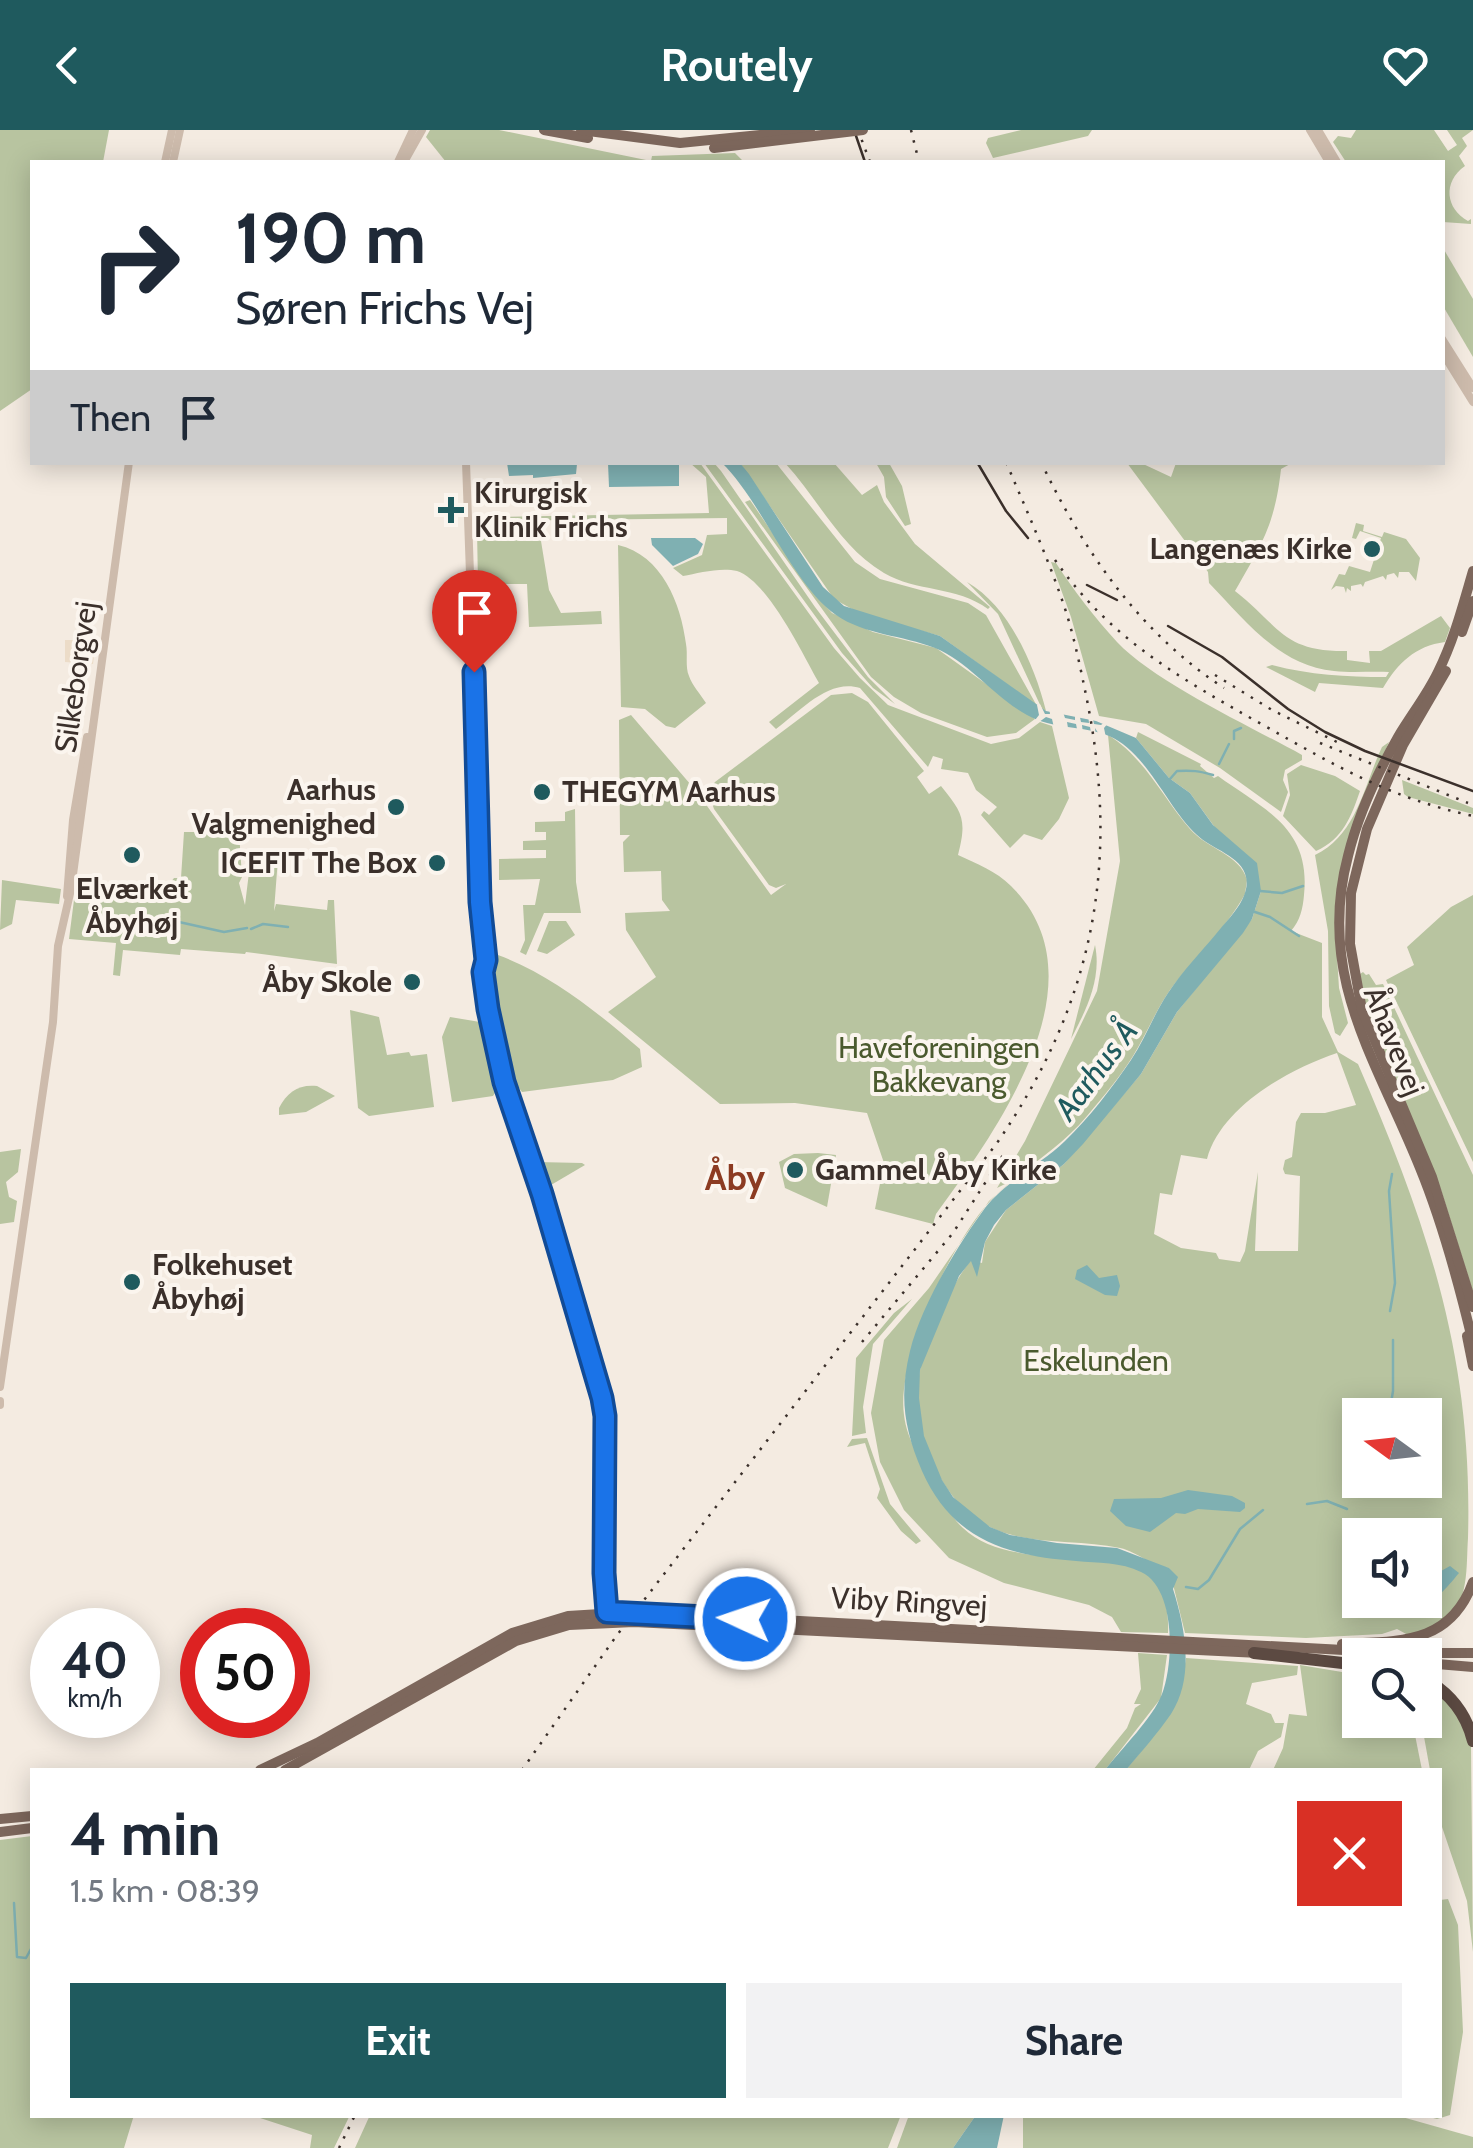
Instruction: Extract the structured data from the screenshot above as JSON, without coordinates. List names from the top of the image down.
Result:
{
  "streets": {
    "main road": ["Åhavevej", "Viby Ringvej"],
    "street": ["Silkeborgvej"]
  },
  "districts": ["Åby"],
  "water": ["Aarhus Å"],
  "parks": ["Haveforeningen Bakkevang", "Eskelunden"],
  "places": {
    "health": ["Kirurgisk Klinik Frichs"],
    "other": [
      "Langenæs Kirke",
      "THEGYM Aarhus",
      "Aarhus Valgmenighed",
      "Elværket Åbyhøj",
      "ICEFIT The Box",
      "Åby Skole",
      "Gammel Åby Kirke",
      "Folkehuset Åbyhøj"
    ]
  },
  "north": "left",
  "page": {
    "header": "Routely",
    "turn": ["190 m", "Søren Frichs Vej"],
    "then": "Then",
    "speed": "40 km/h",
    "limit": "50",
    "heading": ["4 min", "1.5 km · 08:39"],
    "buttons": ["Exit", "Share"]
  }
}
